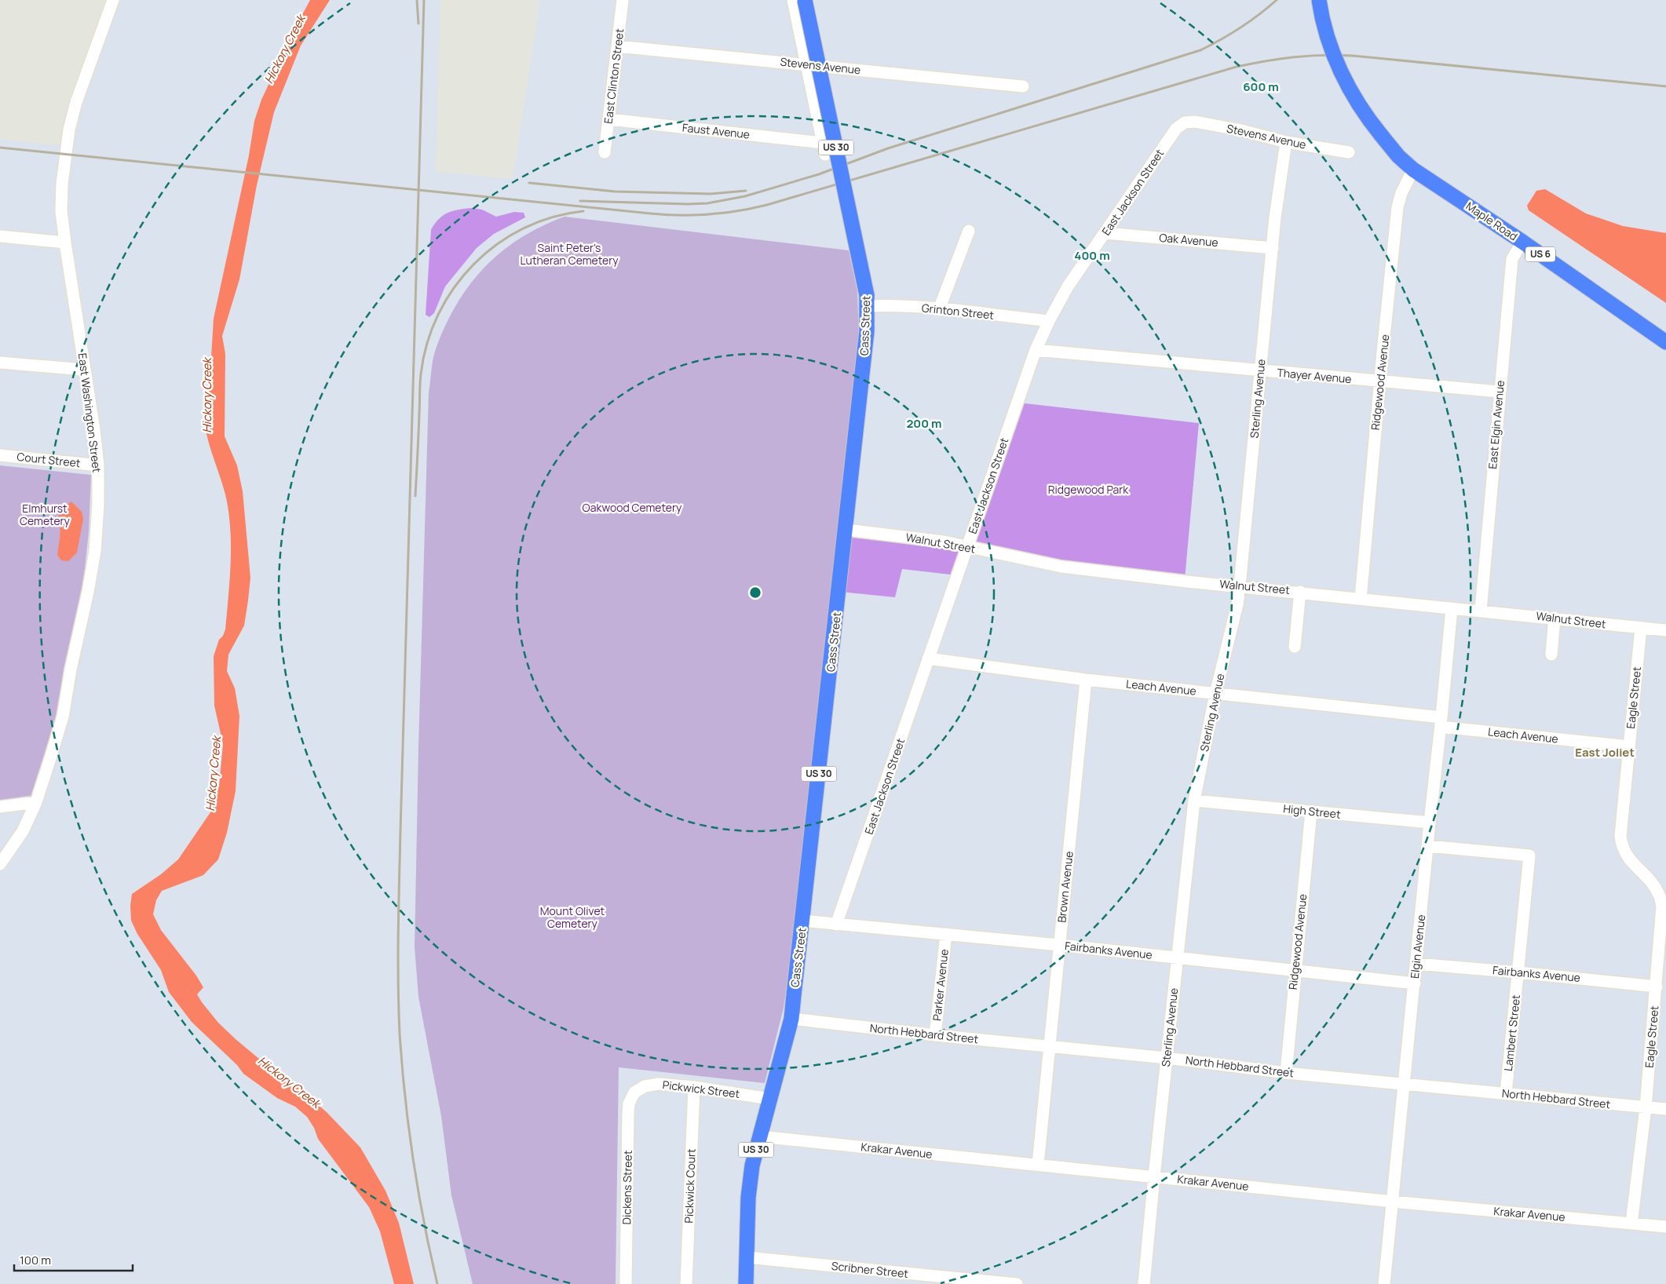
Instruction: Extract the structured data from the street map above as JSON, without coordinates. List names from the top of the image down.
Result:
{
  "streets": {
    "main road": [
      "US 30",
      "Maple Road",
      "US 6",
      "Cass Street"
    ],
    "street": [
      "Stevens Avenue",
      "East Clinton Street",
      "Faust Avenue",
      "East Jackson Street",
      "Oak Avenue",
      "Grinton Street",
      "Thayer Avenue",
      "Ridgewood Avenue",
      "Sterling Avenue",
      "East Washington Street",
      "East Elgin Avenue",
      "Court Street",
      "Walnut Street",
      "Leach Avenue",
      "Eagle Street",
      "High Street",
      "Brown Avenue",
      "Elgin Avenue",
      "Fairbanks Avenue",
      "Parker Avenue",
      "Lambert Street",
      "North Hebbard Street",
      "Pickwick Street",
      "Krakar Avenue",
      "Pickwick Court",
      "Dickens Street",
      "Scribner Street"
    ]
  },
  "crossings": [
    ["Stevens Avenue", "East Clinton Street"],
    ["Stevens Avenue", "Faust Avenue"],
    ["Stevens Avenue", "East Jackson Street"],
    ["Stevens Avenue", "Sterling Avenue"],
    ["East Clinton Street", "Faust Avenue"],
    ["East Jackson Street", "Oak Avenue"],
    ["East Jackson Street", "Grinton Street"],
    ["East Jackson Street", "Thayer Avenue"],
    ["East Jackson Street", "Walnut Street"],
    ["East Jackson Street", "Leach Avenue"],
    ["East Jackson Street", "Fairbanks Avenue"],
    ["Maple Road", "US 6"],
    ["Maple Road", "Ridgewood Avenue"],
    ["Maple Road", "East Elgin Avenue"],
    ["Oak Avenue", "Sterling Avenue"],
    ["US 6", "Ridgewood Avenue"],
    ["Grinton Street", "Cass Street"],
    ["Cass Street", "Walnut Street"],
    ["Cass Street", "Fairbanks Avenue"],
    ["Cass Street", "North Hebbard Street"],
    ["Cass Street", "Pickwick Street"],
    ["Cass Street", "Krakar Avenue"],
    ["Cass Street", "Scribner Street"],
    ["Thayer Avenue", "Ridgewood Avenue"],
    ["Thayer Avenue", "Sterling Avenue"],
    ["Thayer Avenue", "East Elgin Avenue"],
    ["Ridgewood Avenue", "Walnut Street"],
    ["Ridgewood Avenue", "High Street"],
    ["Ridgewood Avenue", "Fairbanks Avenue"],
    ["Ridgewood Avenue", "North Hebbard Street"],
    ["Sterling Avenue", "Walnut Street"],
    ["Sterling Avenue", "Leach Avenue"],
    ["Sterling Avenue", "High Street"],
    ["Sterling Avenue", "Fairbanks Avenue"],
    ["Sterling Avenue", "North Hebbard Street"],
    ["Sterling Avenue", "Krakar Avenue"],
    ["East Washington Street", "Court Street"],
    ["East Elgin Avenue", "Walnut Street"],
    ["Walnut Street", "Eagle Street"],
    ["Walnut Street", "Elgin Avenue"],
    ["Leach Avenue", "Eagle Street"],
    ["Leach Avenue", "Brown Avenue"],
    ["Leach Avenue", "Elgin Avenue"],
    ["Eagle Street", "Fairbanks Avenue"],
    ["Eagle Street", "North Hebbard Street"],
    ["Eagle Street", "Krakar Avenue"],
    ["High Street", "Elgin Avenue"],
    ["Brown Avenue", "Fairbanks Avenue"],
    ["Brown Avenue", "North Hebbard Street"],
    ["Brown Avenue", "Krakar Avenue"],
    ["Elgin Avenue", "Fairbanks Avenue"],
    ["Elgin Avenue", "Lambert Street"],
    ["Elgin Avenue", "North Hebbard Street"],
    ["Elgin Avenue", "Krakar Avenue"],
    ["Fairbanks Avenue", "Parker Avenue"],
    ["Fairbanks Avenue", "Lambert Street"],
    ["Parker Avenue", "North Hebbard Street"],
    ["Lambert Street", "North Hebbard Street"],
    ["Pickwick Street", "Pickwick Court"],
    ["Pickwick Street", "Dickens Street"]
  ],
  "districts": ["East Joliet"],
  "water": ["Hickory Creek"],
  "parks": [
    "Saint Peter's Lutheran Cemetery",
    "Ridgewood Park",
    "Oakwood Cemetery",
    "Elmhurst Cemetery",
    "Mount Olivet Cemetery"
  ],
  "scale_bar": "100 m",
  "rings": ["600 m", "400 m", "200 m"]
}
